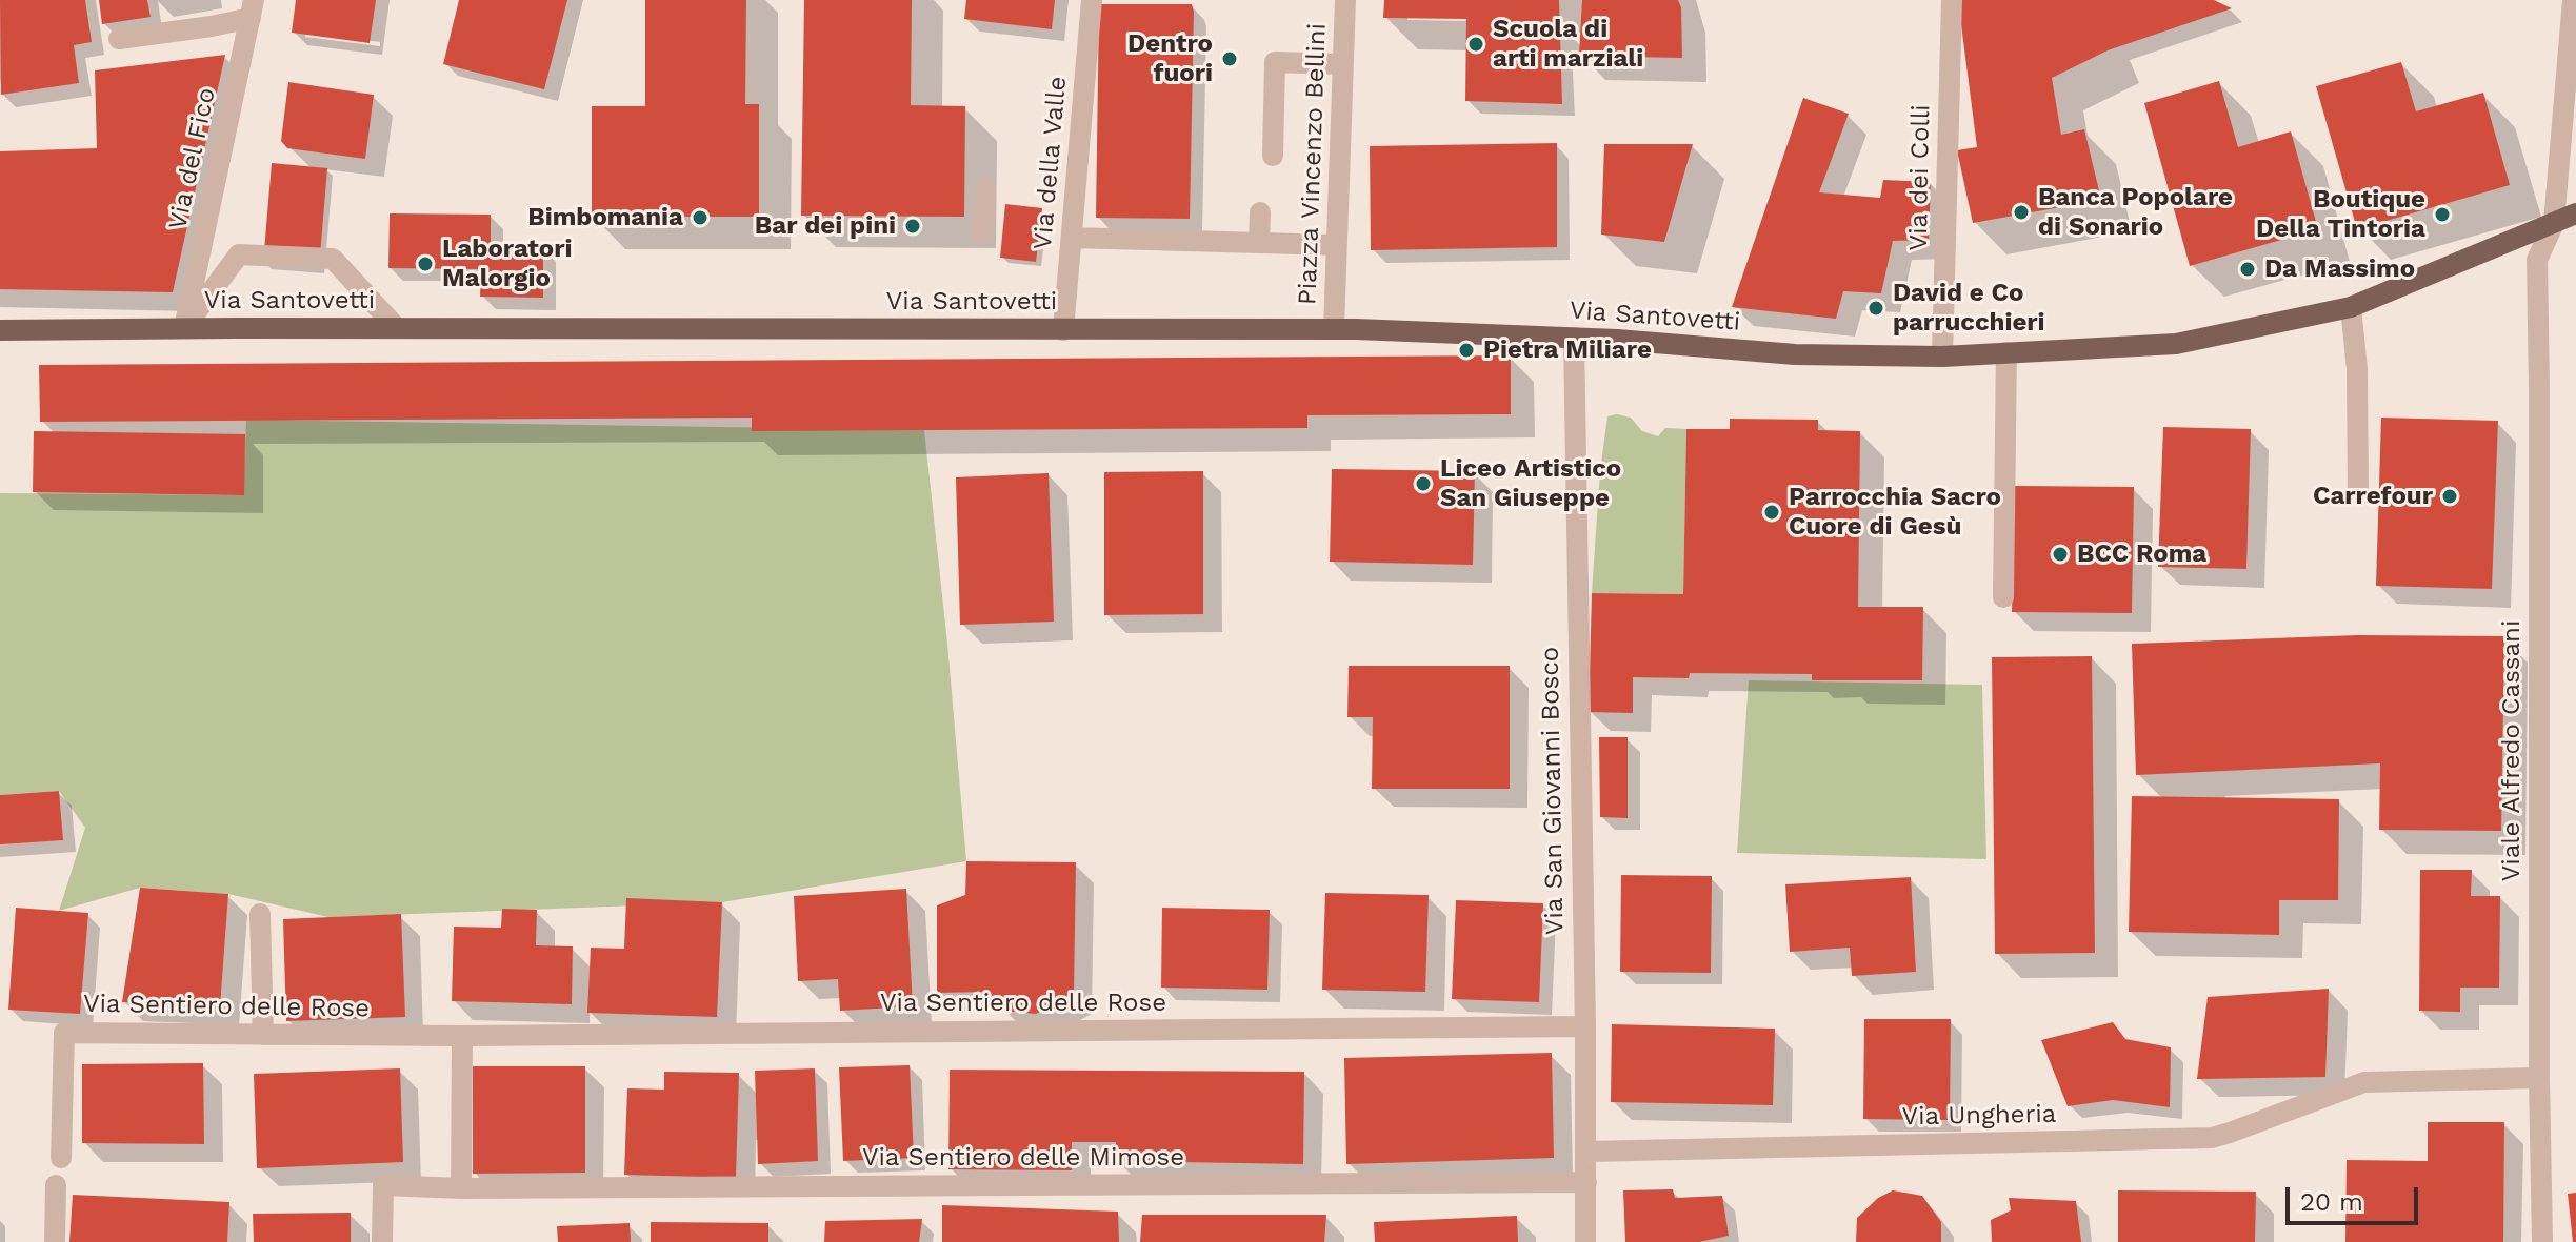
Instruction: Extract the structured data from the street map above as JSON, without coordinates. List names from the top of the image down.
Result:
{
  "streets": {
    "main road": ["Via Santovetti"],
    "street": [
      "Via del Fico",
      "Via della Valle",
      "Piazza Vincenzo Bellini",
      "Via dei Colli",
      "Viale Alfredo Cassani",
      "Via San Giovanni Bosco",
      "Via Sentiero delle Rose",
      "Via Ungheria",
      "Via Sentiero delle Mimose"
    ]
  },
  "crossings": [
    ["Via del Fico", "Via Santovetti"],
    ["Via della Valle", "Via Santovetti"],
    ["Piazza Vincenzo Bellini", "Via Santovetti"],
    ["Via dei Colli", "Via Santovetti"],
    ["Via Santovetti", "Viale Alfredo Cassani"],
    ["Via Santovetti", "Via San Giovanni Bosco"],
    ["Viale Alfredo Cassani", "Via Ungheria"],
    ["Via San Giovanni Bosco", "Via Sentiero delle Rose"],
    ["Via San Giovanni Bosco", "Via Ungheria"],
    ["Via San Giovanni Bosco", "Via Sentiero delle Mimose"]
  ],
  "places": [
    "Scuola di arti marziali",
    "Dentro fuori",
    "Banca Popolare di Sonario",
    "Boutique Della Tintoria",
    "Bimbomania",
    "Bar dei pini",
    "Laboratori Malorgio",
    "Da Massimo",
    "David e Co parrucchieri",
    "Pietra Miliare",
    "Liceo Artistico San Giuseppe",
    "Carrefour",
    "Parrocchia Sacro Cuore di Gesù",
    "BCC Roma"
  ],
  "scale_bar": "20 m"
}
